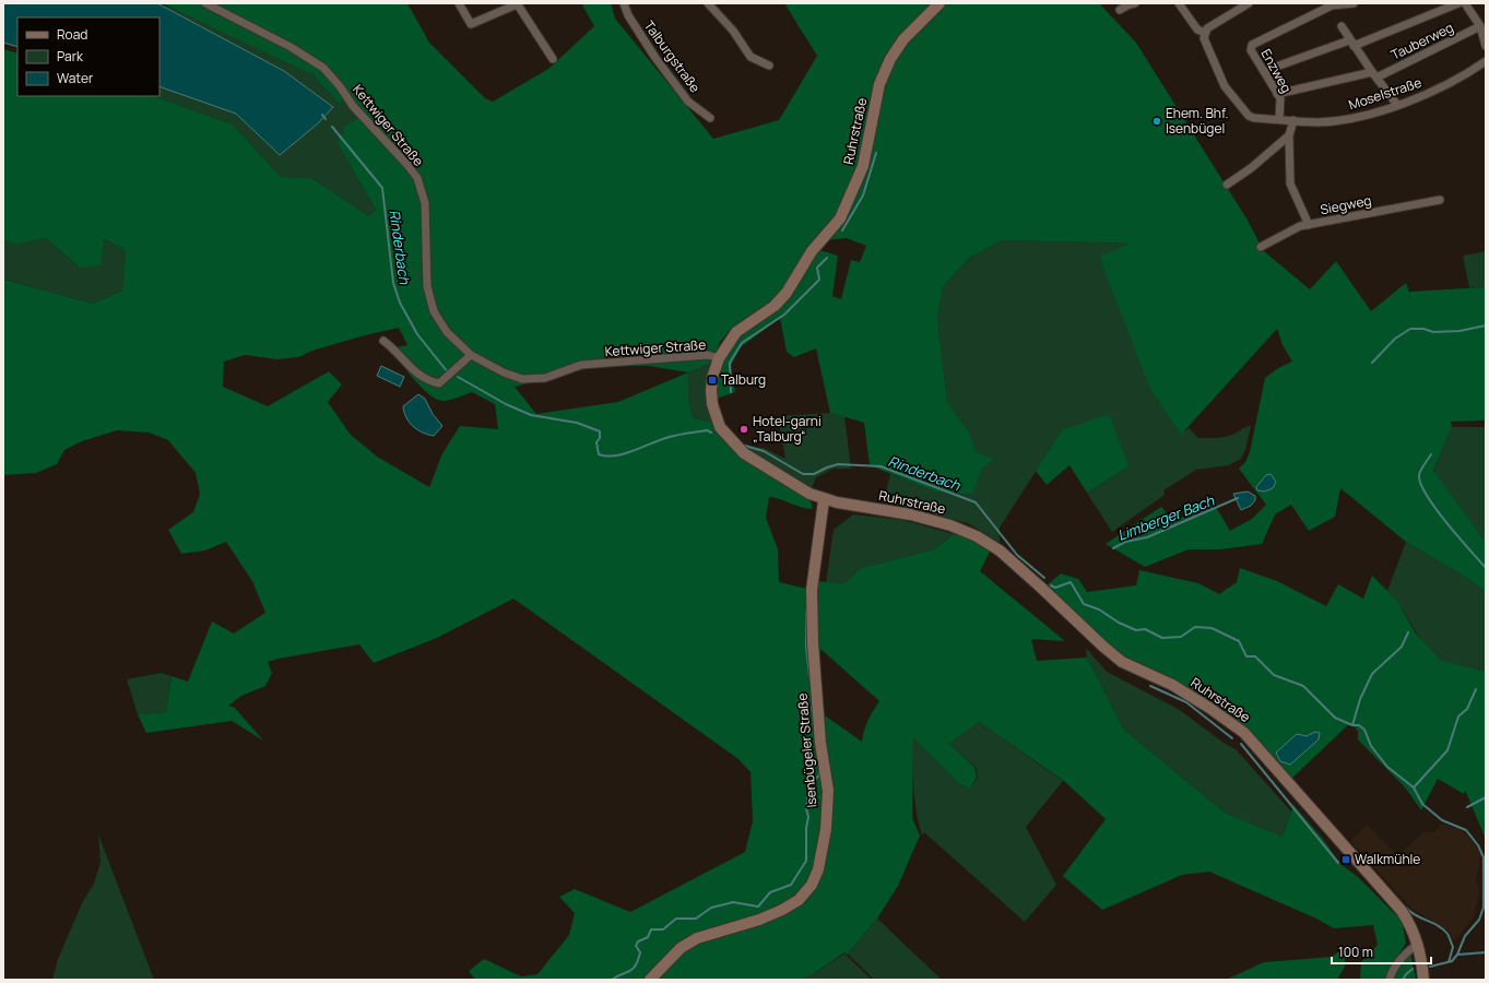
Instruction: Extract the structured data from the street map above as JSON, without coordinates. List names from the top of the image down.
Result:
{
  "streets": {
    "main road": ["Ruhrstraße", "Isenbügeler Straße"],
    "street": [
      "Tauberweg",
      "Talburgstraße",
      "Enzweg",
      "Moselstraße",
      "Kettwiger Straße",
      "Siegweg"
    ]
  },
  "crossings": [
    ["Tauberweg", "Enzweg"],
    ["Enzweg", "Moselstraße"],
    ["Kettwiger Straße", "Ruhrstraße"],
    ["Ruhrstraße", "Isenbügeler Straße"]
  ],
  "water": ["Rinderbach", "Limberger Bach"],
  "places": {
    "other": ["Ehem. Bhf. Isenbügel", "Hotel-garni „Talburg“"],
    "transit": ["Talburg", "Walkmühle"]
  },
  "legend": ["Road", "Park", "Water"],
  "scale_bar": "100 m"
}
